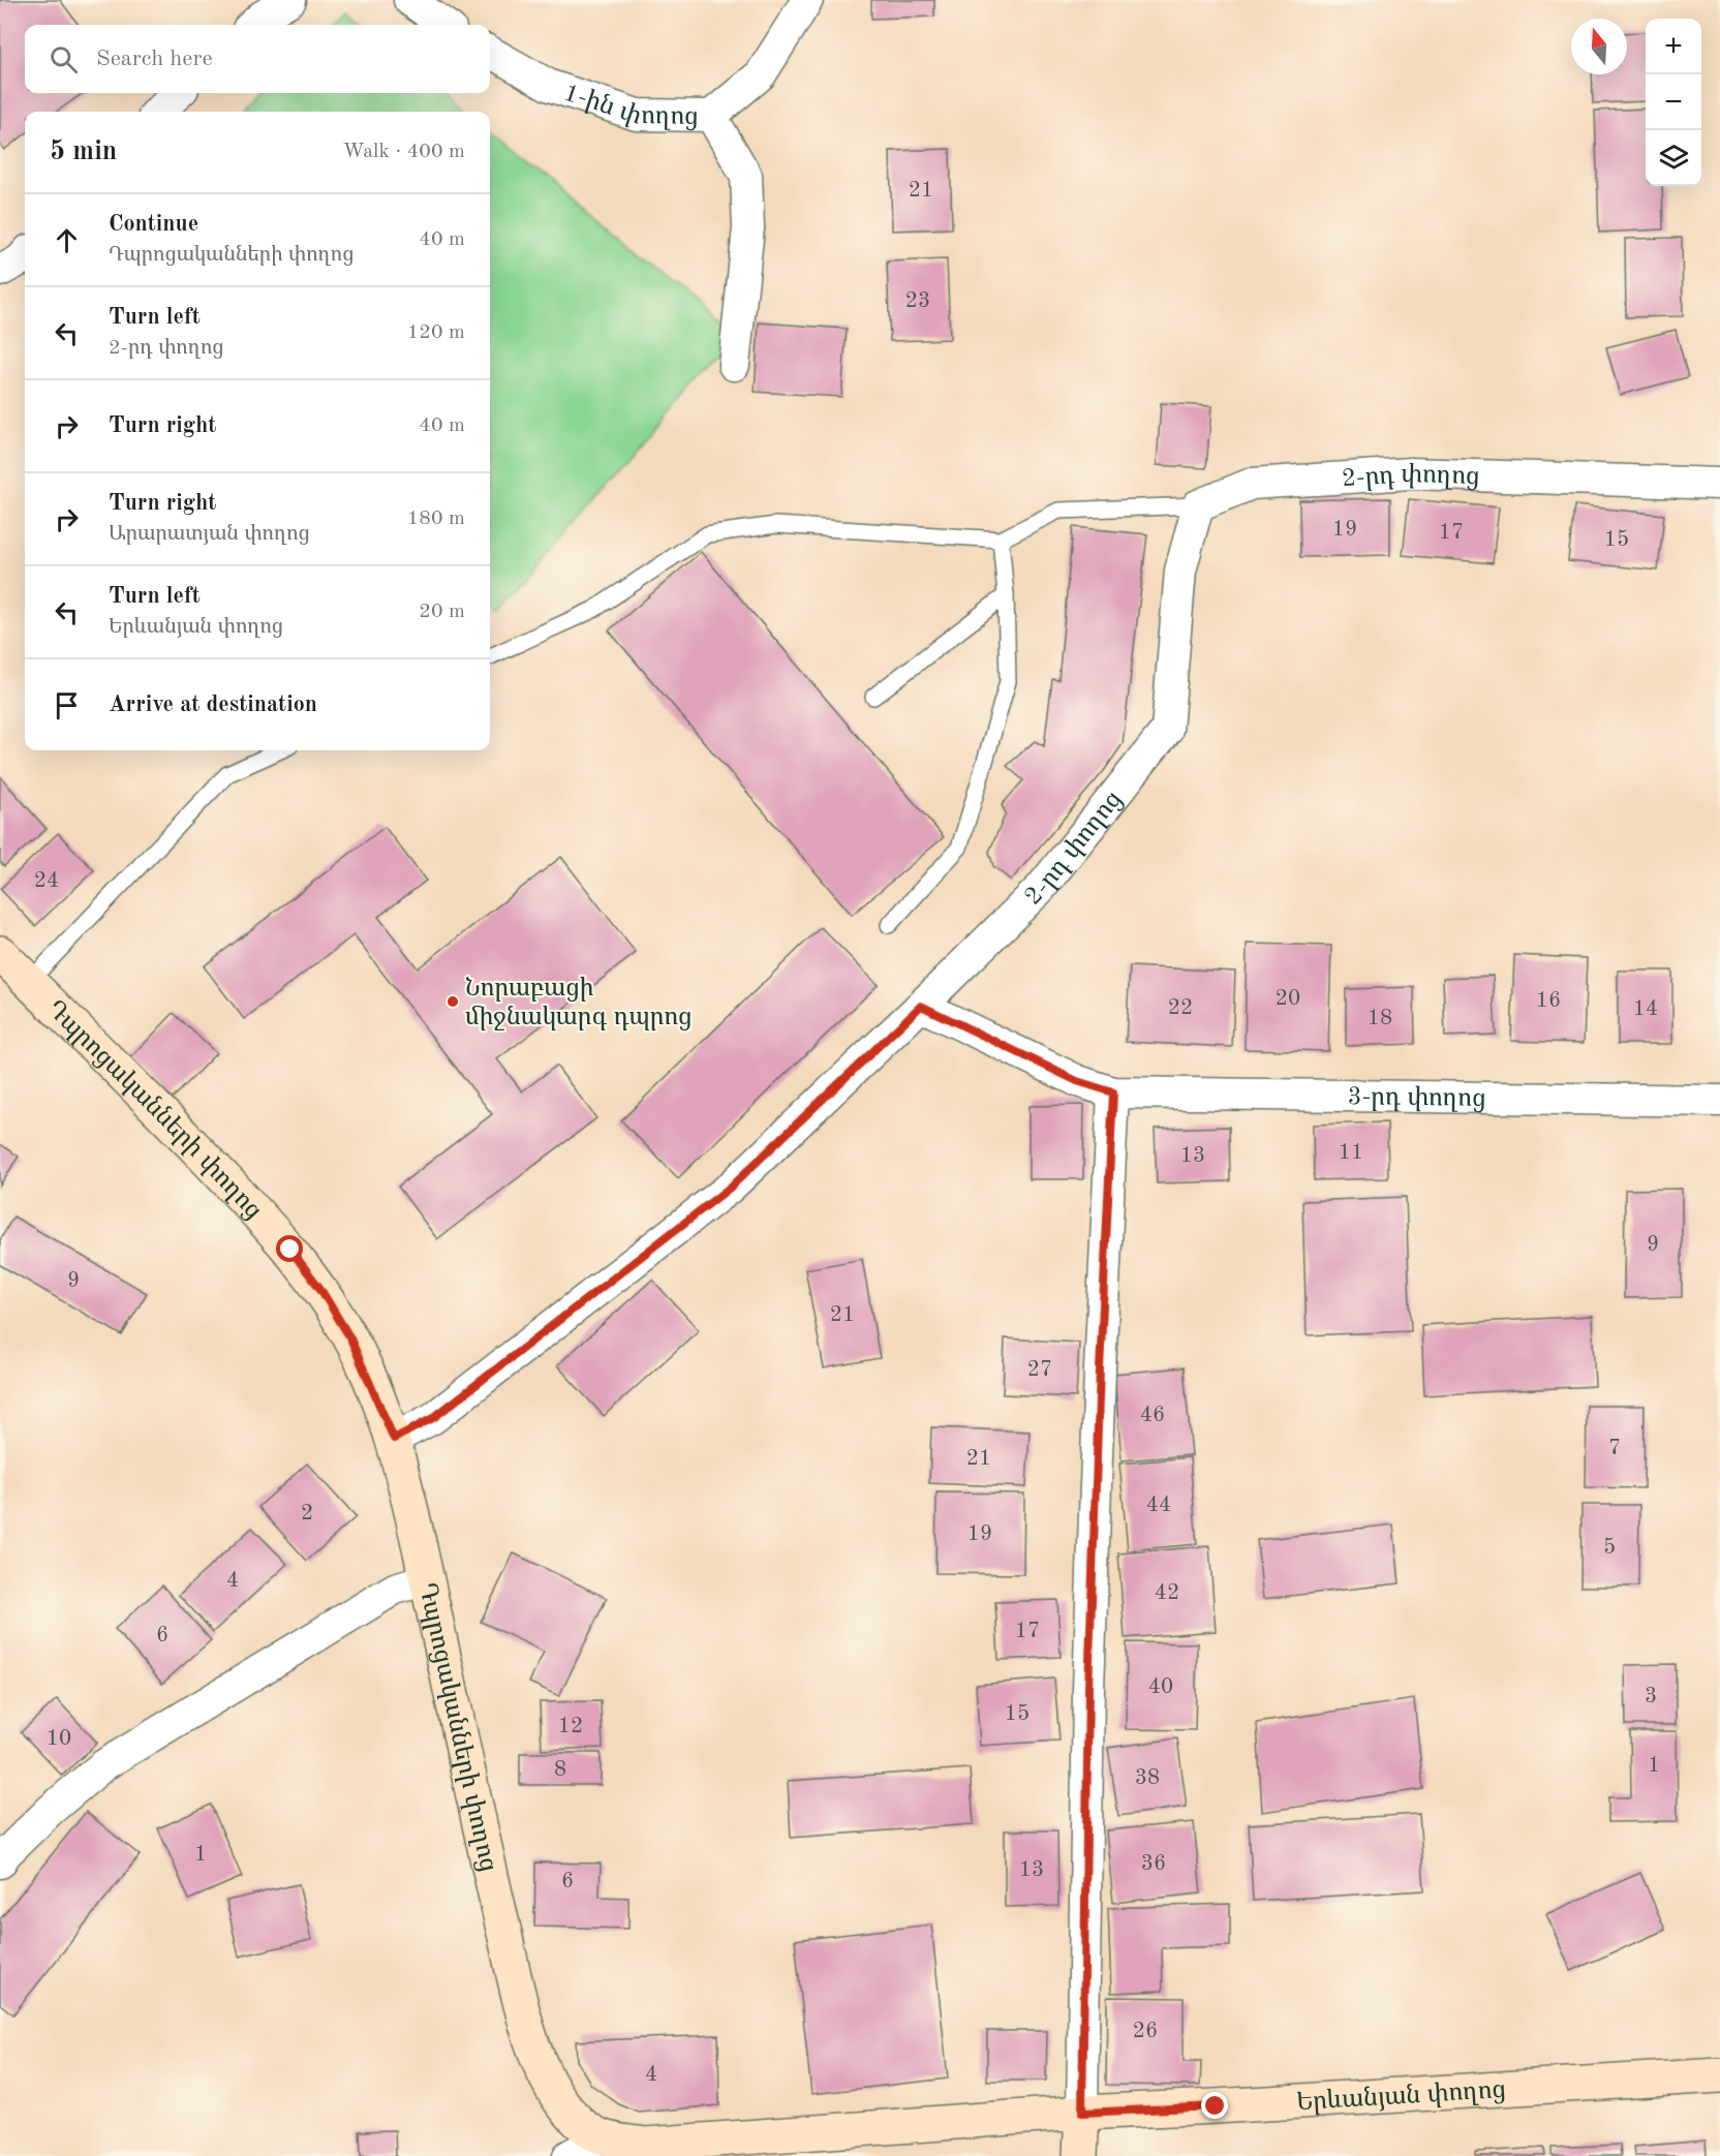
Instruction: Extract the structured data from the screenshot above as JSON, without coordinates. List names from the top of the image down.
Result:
{
  "streets": {
    "main road": ["Դպրոցականների փողոց", "Երևանյան փողոց"],
    "street": ["1-ին փողոց", "2-րդ փողոց", "3-րդ փողոց"]
  },
  "crossings": [
    ["2-րդ փողոց", "3-րդ փողոց"],
    ["2-րդ փողոց", "Դպրոցականների փողոց"],
    ["Դպրոցականների փողոց", "Երևանյան փողոց"]
  ],
  "places": ["Նորաբացի միջնակարգ դպրոց"],
  "house_numbers": [
    "21",
    "23",
    "19",
    "17",
    "15",
    "24",
    "20",
    "16",
    "22",
    "14",
    "18",
    "11",
    "13",
    "9",
    "9",
    "21",
    "27",
    "46",
    "7",
    "21",
    "44",
    "2",
    "19",
    "5",
    "4",
    "42",
    "17",
    "6",
    "40",
    "3",
    "15",
    "12",
    "10",
    "1",
    "8",
    "38",
    "1",
    "36",
    "13",
    "6",
    "26",
    "4"
  ],
  "north": "top",
  "page": {
    "map_buttons": ["+", "−"],
    "search": "Search here",
    "heading": ["5 min", "Walk · 400 m"],
    "list": [
      ["Continue", "Դպրոցականների փողոց", "40 m"],
      ["Turn left", "2-րդ փողոց", "120 m"],
      ["Turn right", "40 m"],
      ["Turn right", "Արարատյան փողոց", "180 m"],
      ["Turn left", "Երևանյան փողոց", "20 m"],
      "Arrive at destination"
    ]
  }
}
